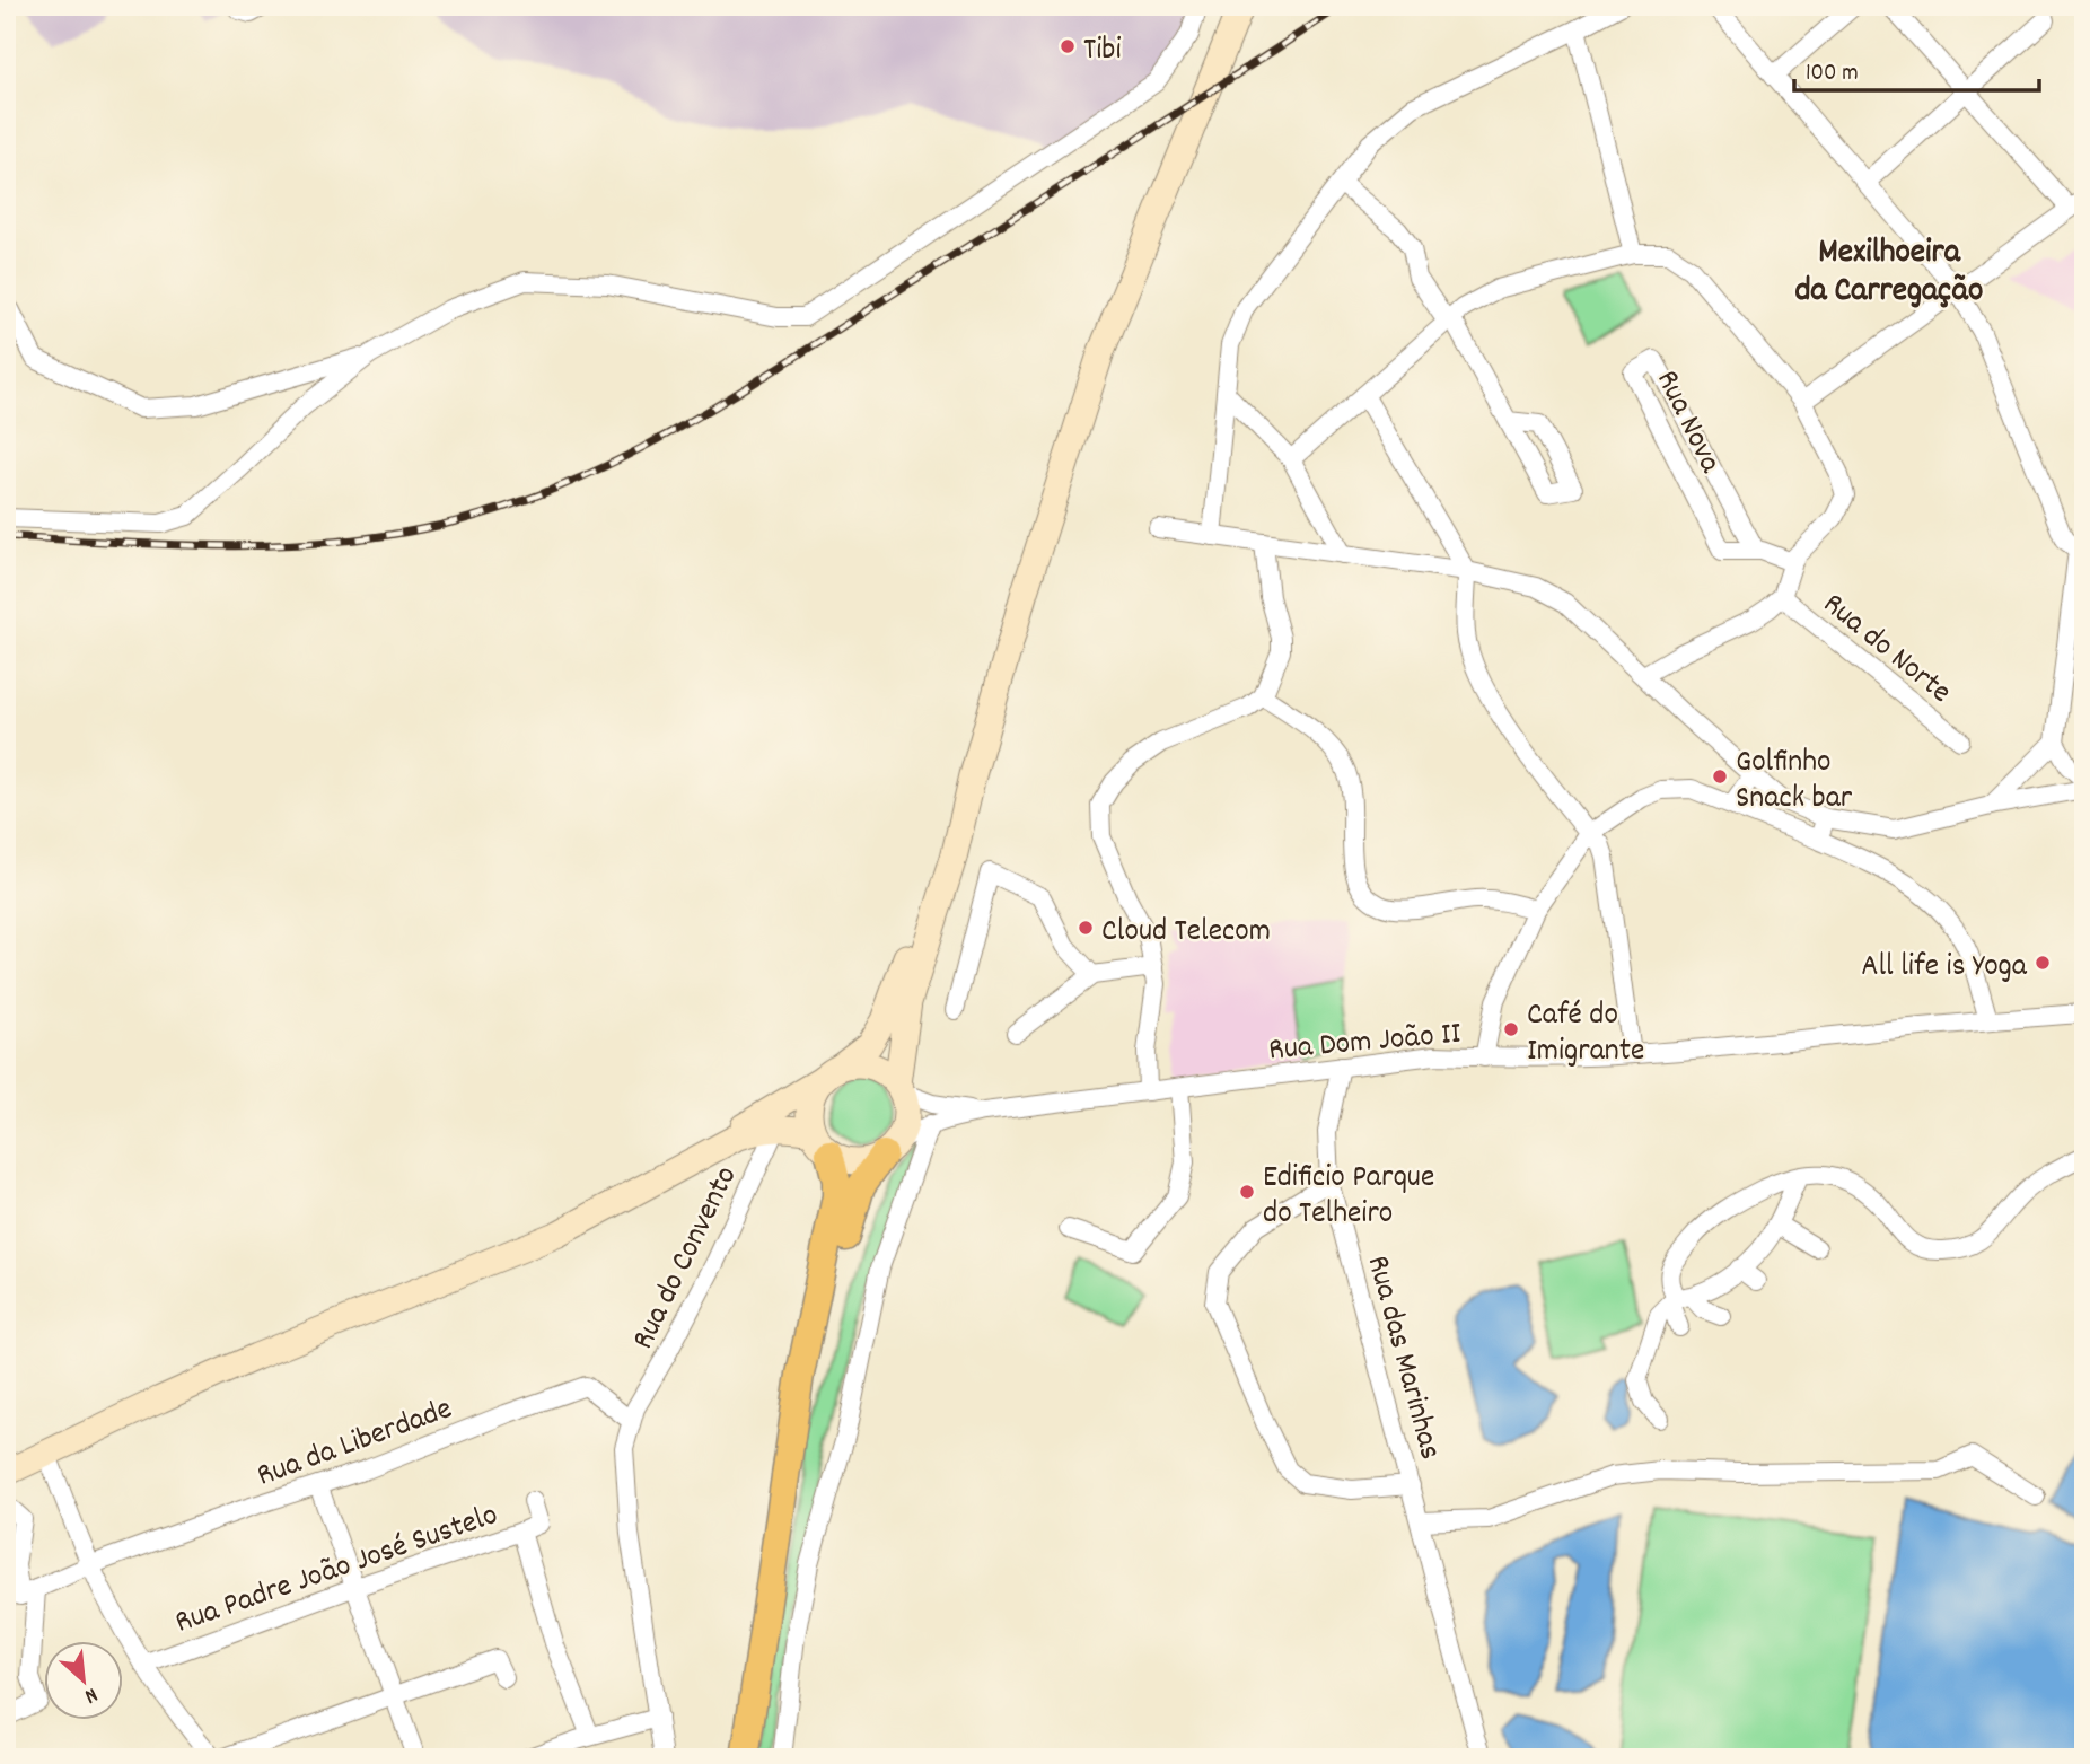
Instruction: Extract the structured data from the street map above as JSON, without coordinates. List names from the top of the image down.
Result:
{
  "streets": {
    "street": [
      "Rua Nova",
      "Rua do Norte",
      "Rua Dom João II",
      "Rua do Convento",
      "Rua das Marinhas",
      "Rua da Liberdade",
      "Rua Padre João José Sustelo"
    ]
  },
  "crossings": [
    ["Rua Dom João II", "Rua das Marinhas"],
    ["Rua do Convento", "Rua da Liberdade"]
  ],
  "districts": ["Mexilhoeira da Carregação"],
  "places": [
    "Tibi",
    "Golfinho Snack bar",
    "Cloud Telecom",
    "All life is Yoga",
    "Café do Imigrante",
    "Edificio Parque do Telheiro"
  ],
  "scale_bar": "100 m",
  "north": "bottom right"
}
